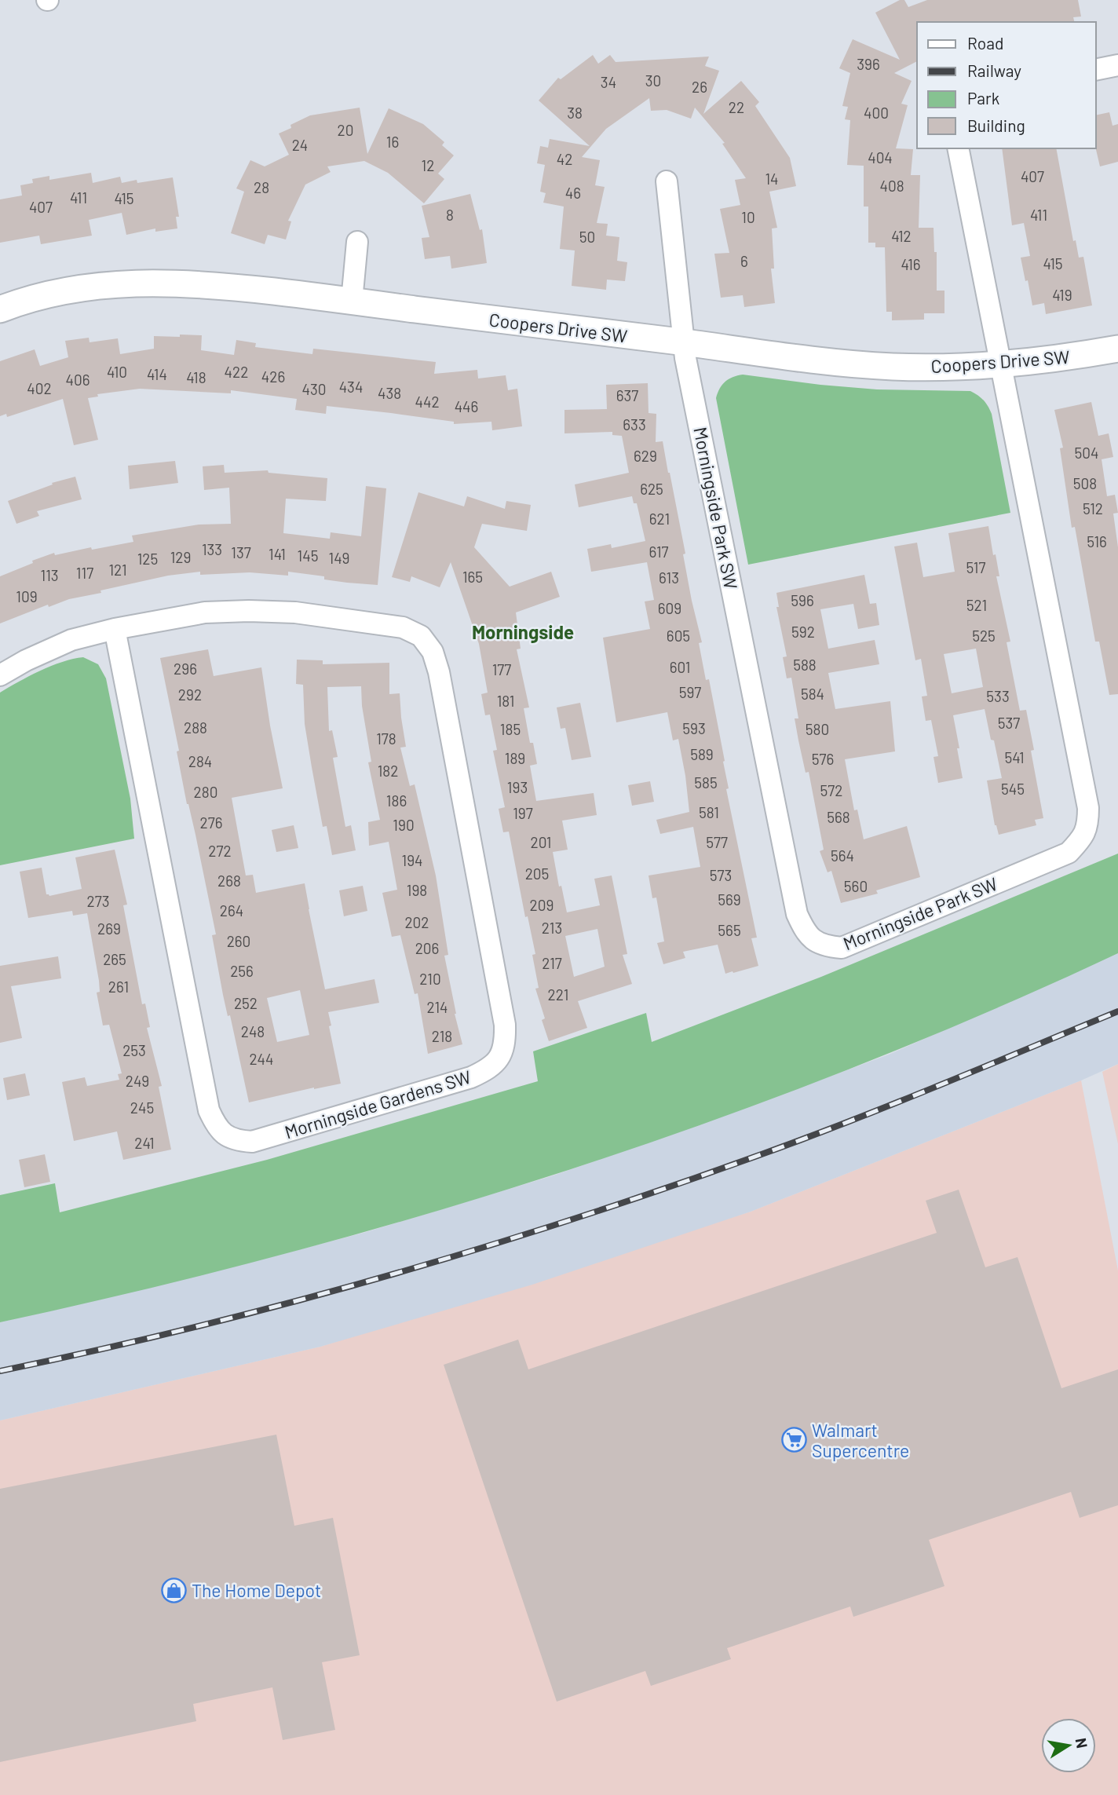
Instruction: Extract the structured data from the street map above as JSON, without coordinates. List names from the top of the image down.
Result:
{
  "streets": {
    "street": ["Coopers Drive SW", "Morningside Park SW", "Morningside Gardens SW"]
  },
  "crossings": [
    ["Coopers Drive SW", "Morningside Park SW"]
  ],
  "districts": ["Morningside"],
  "places": {
    "supermarket": ["Walmart Supercentre"],
    "shop": ["The Home Depot"]
  },
  "house_numbers": [
    "396",
    "30",
    "34",
    "26",
    "22",
    "38",
    "400",
    "20",
    "16",
    "24",
    "404",
    "42",
    "12",
    "407",
    "14",
    "408",
    "28",
    "46",
    "411",
    "415",
    "407",
    "8",
    "411",
    "10",
    "412",
    "50",
    "6",
    "415",
    "416",
    "419",
    "410",
    "422",
    "414",
    "426",
    "418",
    "406",
    "434",
    "402",
    "430",
    "438",
    "637",
    "442",
    "446",
    "633",
    "504",
    "629",
    "508",
    "625",
    "512",
    "621",
    "516",
    "133",
    "617",
    "137",
    "141",
    "145",
    "129",
    "149",
    "125",
    "517",
    "121",
    "117",
    "113",
    "165",
    "613",
    "109",
    "596",
    "521",
    "609",
    "592",
    "605",
    "525",
    "588",
    "601",
    "296",
    "177",
    "597",
    "584",
    "292",
    "533",
    "181",
    "537",
    "288",
    "593",
    "185",
    "580",
    "178",
    "589",
    "541",
    "189",
    "576",
    "284",
    "182",
    "585",
    "193",
    "545",
    "572",
    "280",
    "186",
    "581",
    "197",
    "568",
    "276",
    "190",
    "201",
    "577",
    "272",
    "564",
    "194",
    "205",
    "573",
    "268",
    "560",
    "198",
    "569",
    "273",
    "209",
    "264",
    "202",
    "213",
    "269",
    "565",
    "260",
    "206",
    "265",
    "217",
    "256",
    "210",
    "261",
    "221",
    "252",
    "214",
    "248",
    "218",
    "253",
    "244",
    "249",
    "245",
    "241"
  ],
  "legend": [
    "Road",
    "Railway",
    "Park",
    "Building"
  ],
  "north": "right"
}
